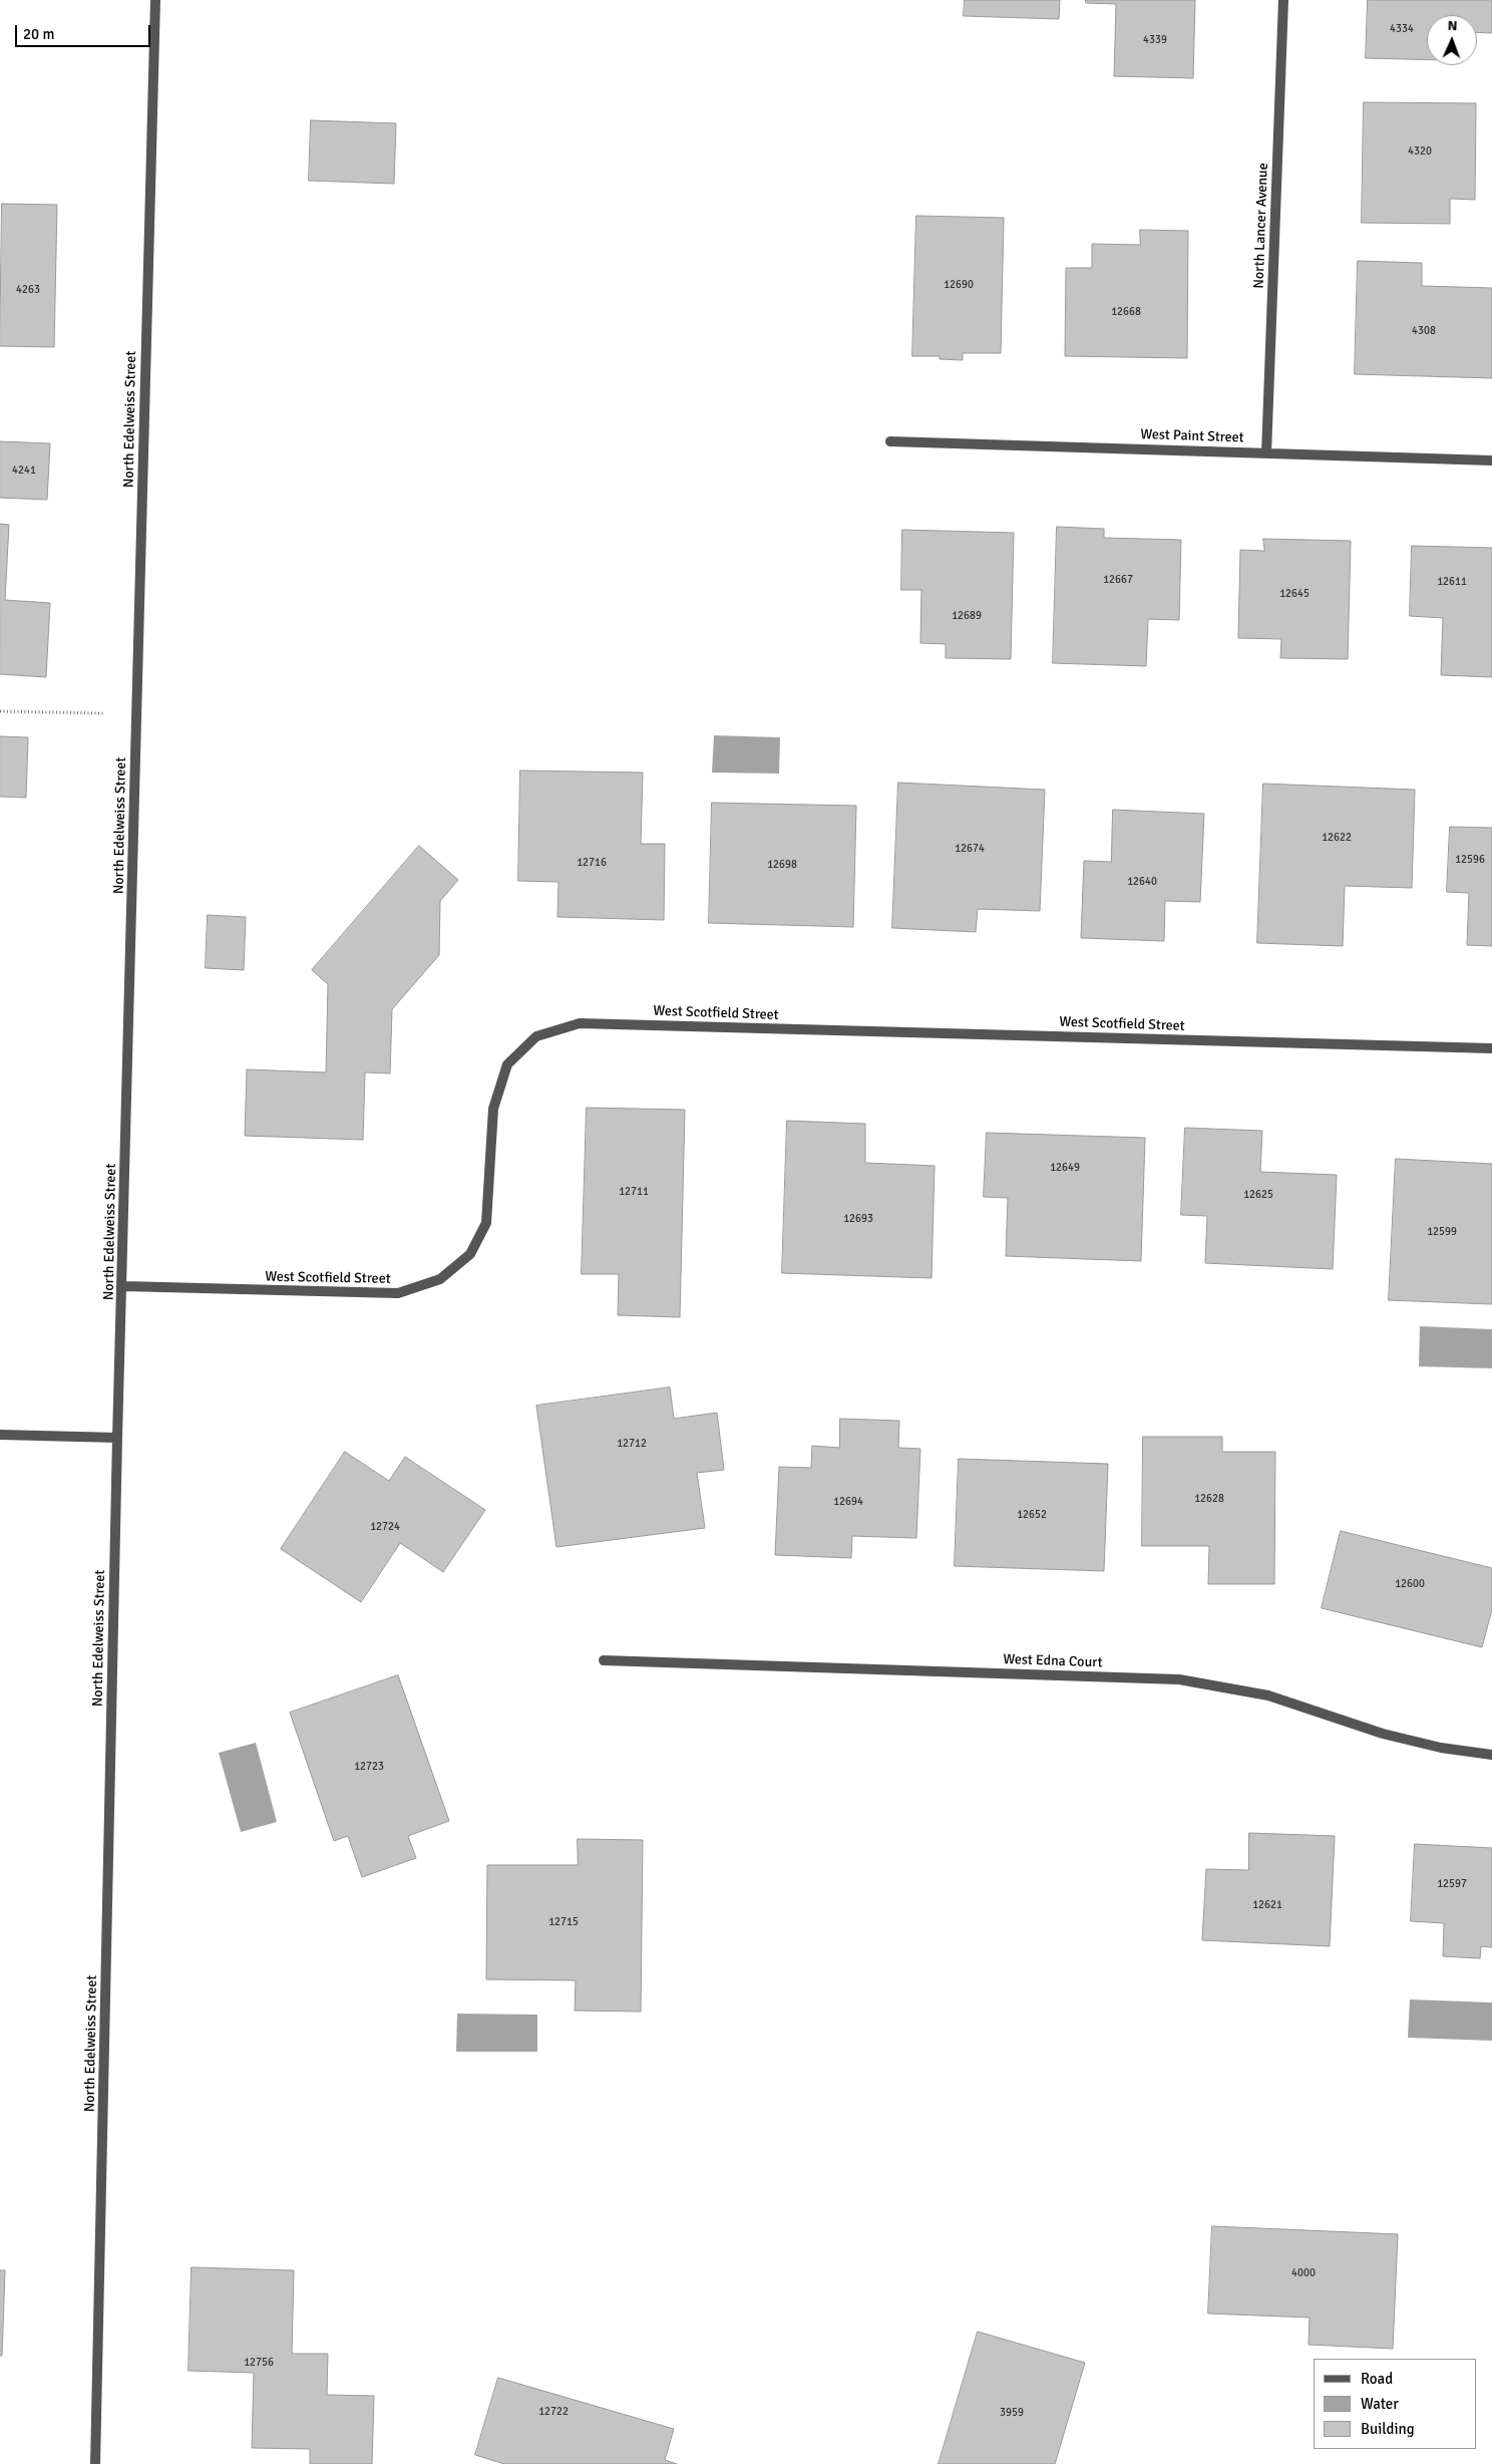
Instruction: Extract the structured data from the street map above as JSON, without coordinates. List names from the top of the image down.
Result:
{
  "streets": {
    "street": [
      "North Lancer Avenue",
      "North Edelweiss Street",
      "West Paint Street",
      "West Scotfield Street",
      "West Edna Court"
    ]
  },
  "crossings": [
    ["North Lancer Avenue", "West Paint Street"],
    ["North Edelweiss Street", "West Scotfield Street"]
  ],
  "house_numbers": [
    "4334",
    "4339",
    "4320",
    "12690",
    "4263",
    "12668",
    "4308",
    "4241",
    "12667",
    "12611",
    "12645",
    "12689",
    "12622",
    "12674",
    "12596",
    "12716",
    "12698",
    "12640",
    "12649",
    "12711",
    "12625",
    "12693",
    "12599",
    "12712",
    "12628",
    "12694",
    "12652",
    "12724",
    "12600",
    "12723",
    "12597",
    "12621",
    "12715",
    "4000",
    "12756",
    "12722",
    "3959"
  ],
  "legend": ["Road", "Water", "Building"],
  "scale_bar": "20 m",
  "north": "top"
}
